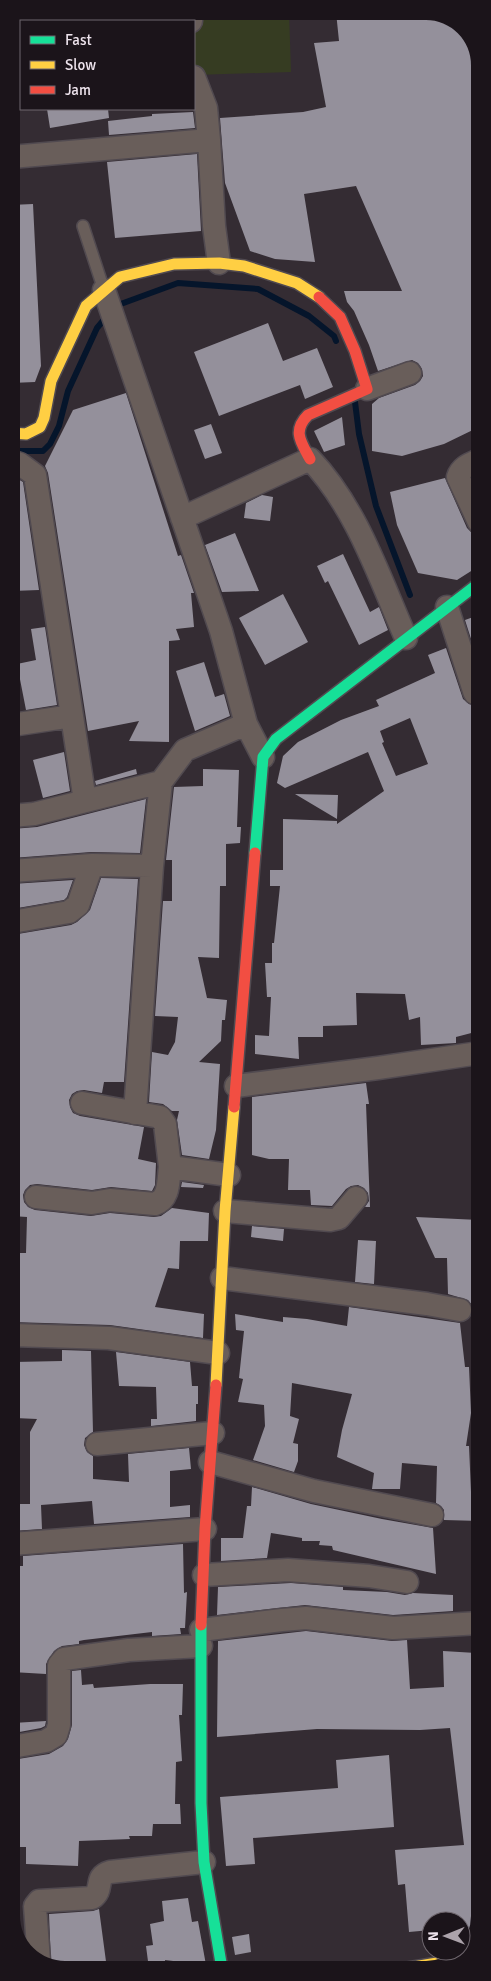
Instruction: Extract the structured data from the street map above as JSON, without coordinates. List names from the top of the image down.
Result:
{
  "legend": ["Fast", "Slow", "Jam"],
  "north": "left"
}
